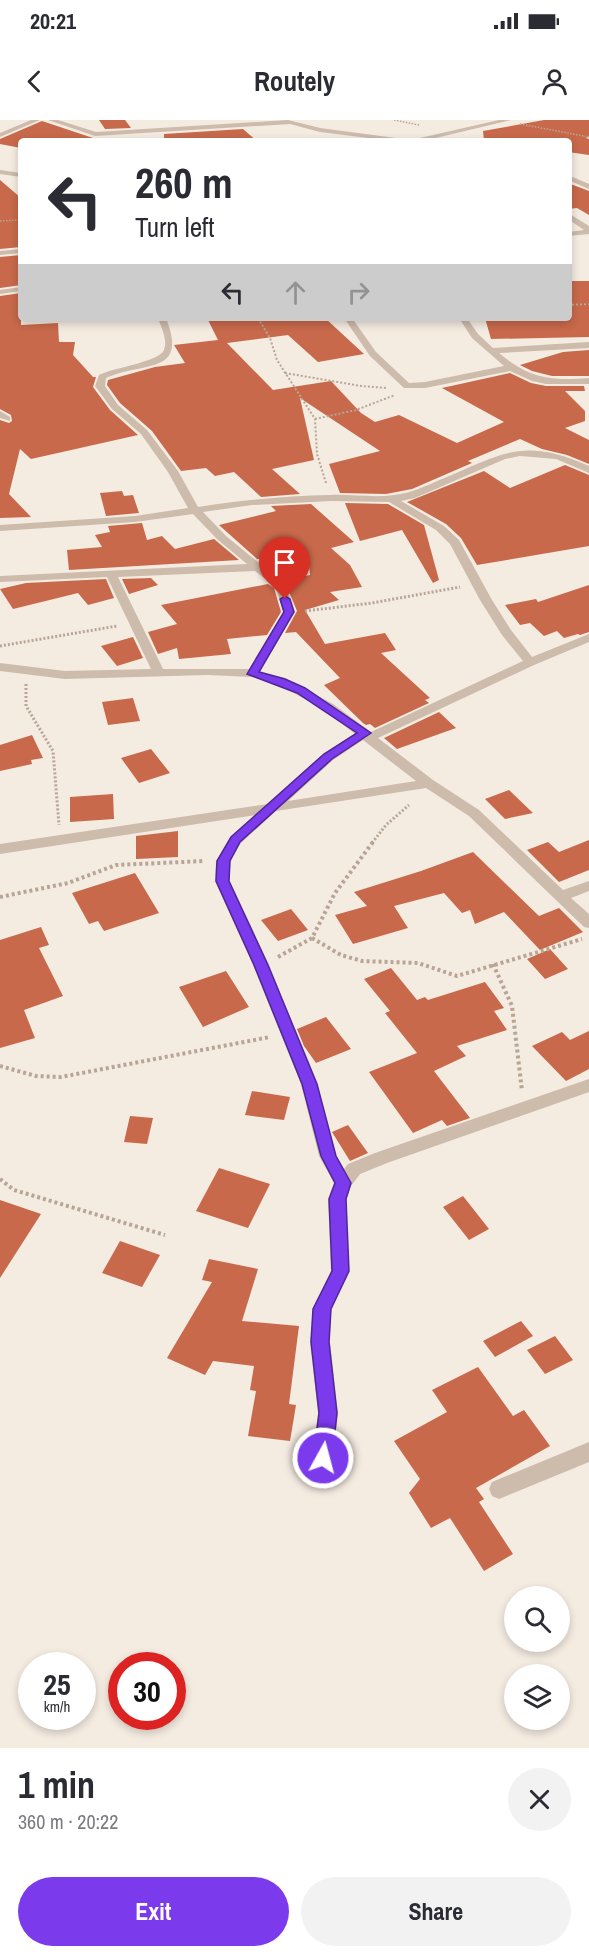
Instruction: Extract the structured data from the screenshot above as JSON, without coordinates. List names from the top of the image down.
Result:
{
  "page": {
    "status": "20:21",
    "header": "Routely",
    "turn": ["260 m", "Turn left"],
    "speed": "25 km/h",
    "limit": "30",
    "heading": ["1 min", "360 m · 20:22"],
    "buttons": ["Exit", "Share"]
  }
}
